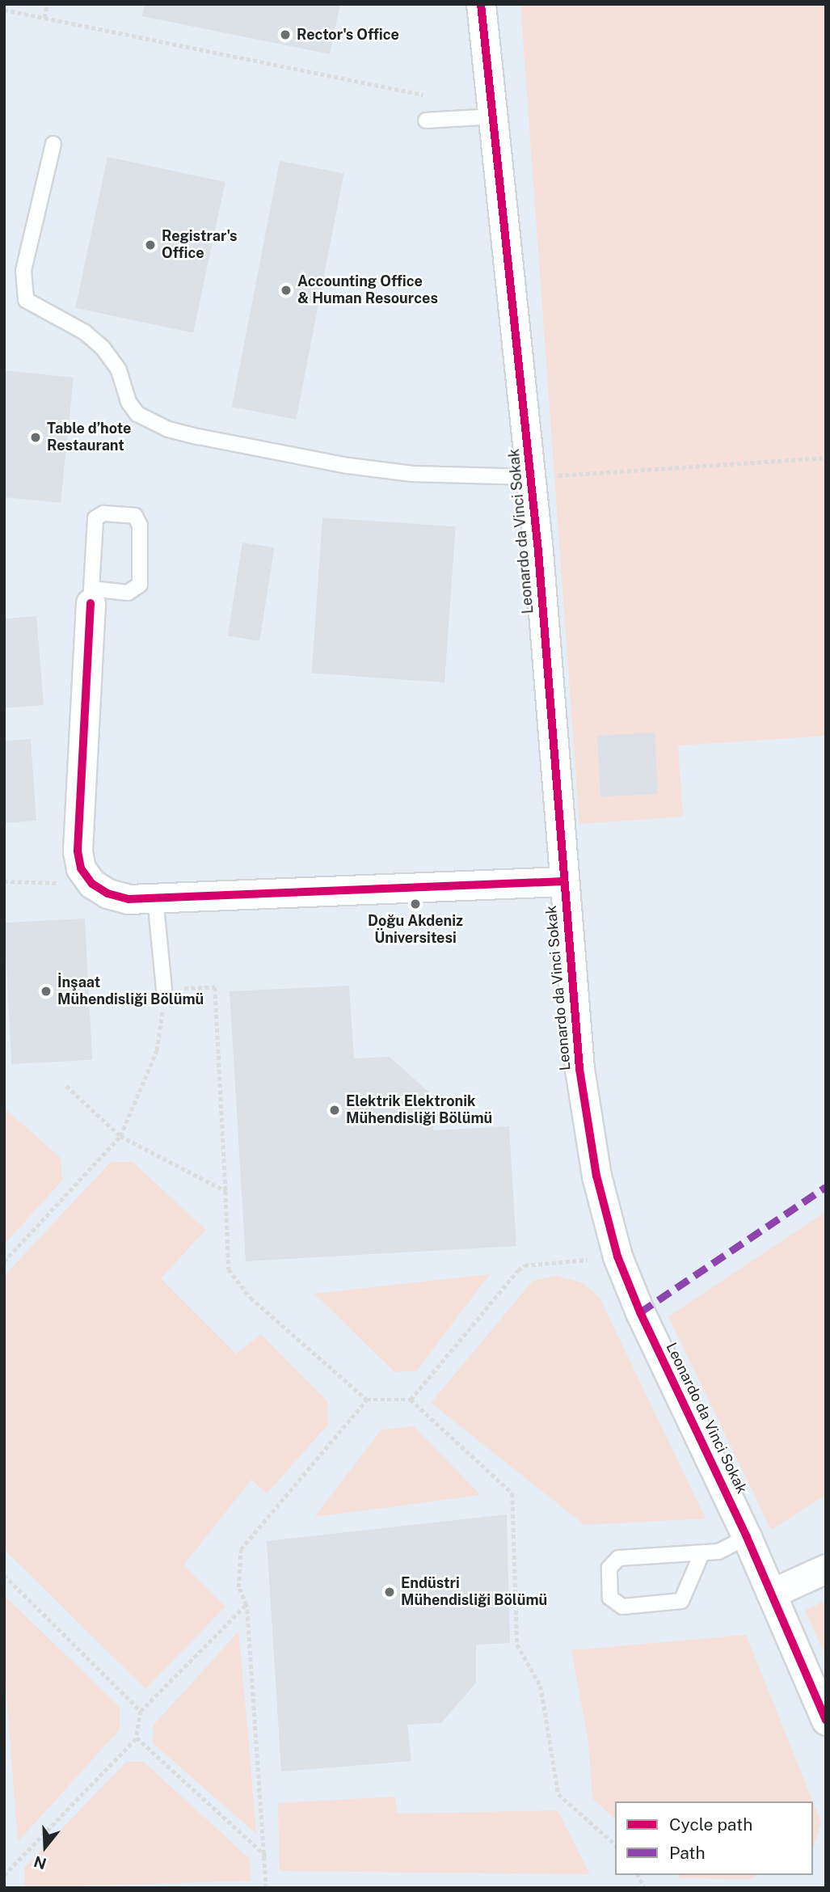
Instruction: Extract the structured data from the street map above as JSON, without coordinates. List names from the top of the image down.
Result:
{
  "streets": {
    "street": ["Leonardo da Vinci Sokak"]
  },
  "places": [
    "Rector's Office",
    "Registrar's Office",
    "Accounting Office & Human Resources",
    "Table d’hote Restaurant",
    "Doğu Akdeniz Üniversitesi",
    "İnşaat Mühendisliği Bölümü",
    "Elektrik Elektronik Mühendisliği Bölümü",
    "Endüstri Mühendisliği Bölümü"
  ],
  "legend": ["Cycle path", "Path"],
  "north": "bottom"
}
